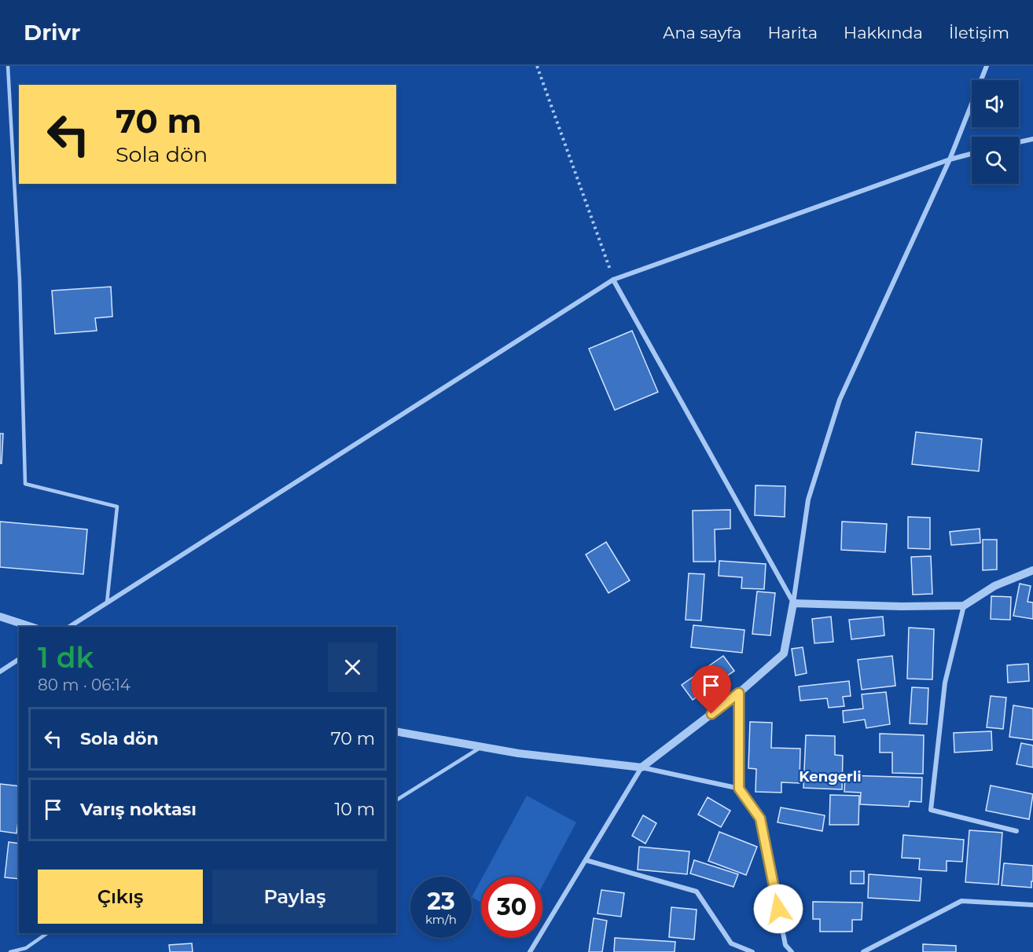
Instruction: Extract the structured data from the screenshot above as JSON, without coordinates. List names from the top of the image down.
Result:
{
  "districts": ["Kengerli"],
  "page": {
    "header": "Drivr",
    "nav": [
      "Ana sayfa",
      "Harita",
      "Hakkında",
      "İletişim"
    ],
    "turn": ["70 m", "Sola dön"],
    "heading": ["1 dk", "80 m · 06:14"],
    "list": [
      {
        "name": "Sola dön",
        "value": "70 m"
      },
      {
        "name": "Varış noktası",
        "value": "10 m"
      }
    ],
    "buttons": ["Çıkış", "Paylaş"],
    "speed": "23 km/h",
    "limit": "30"
  }
}
